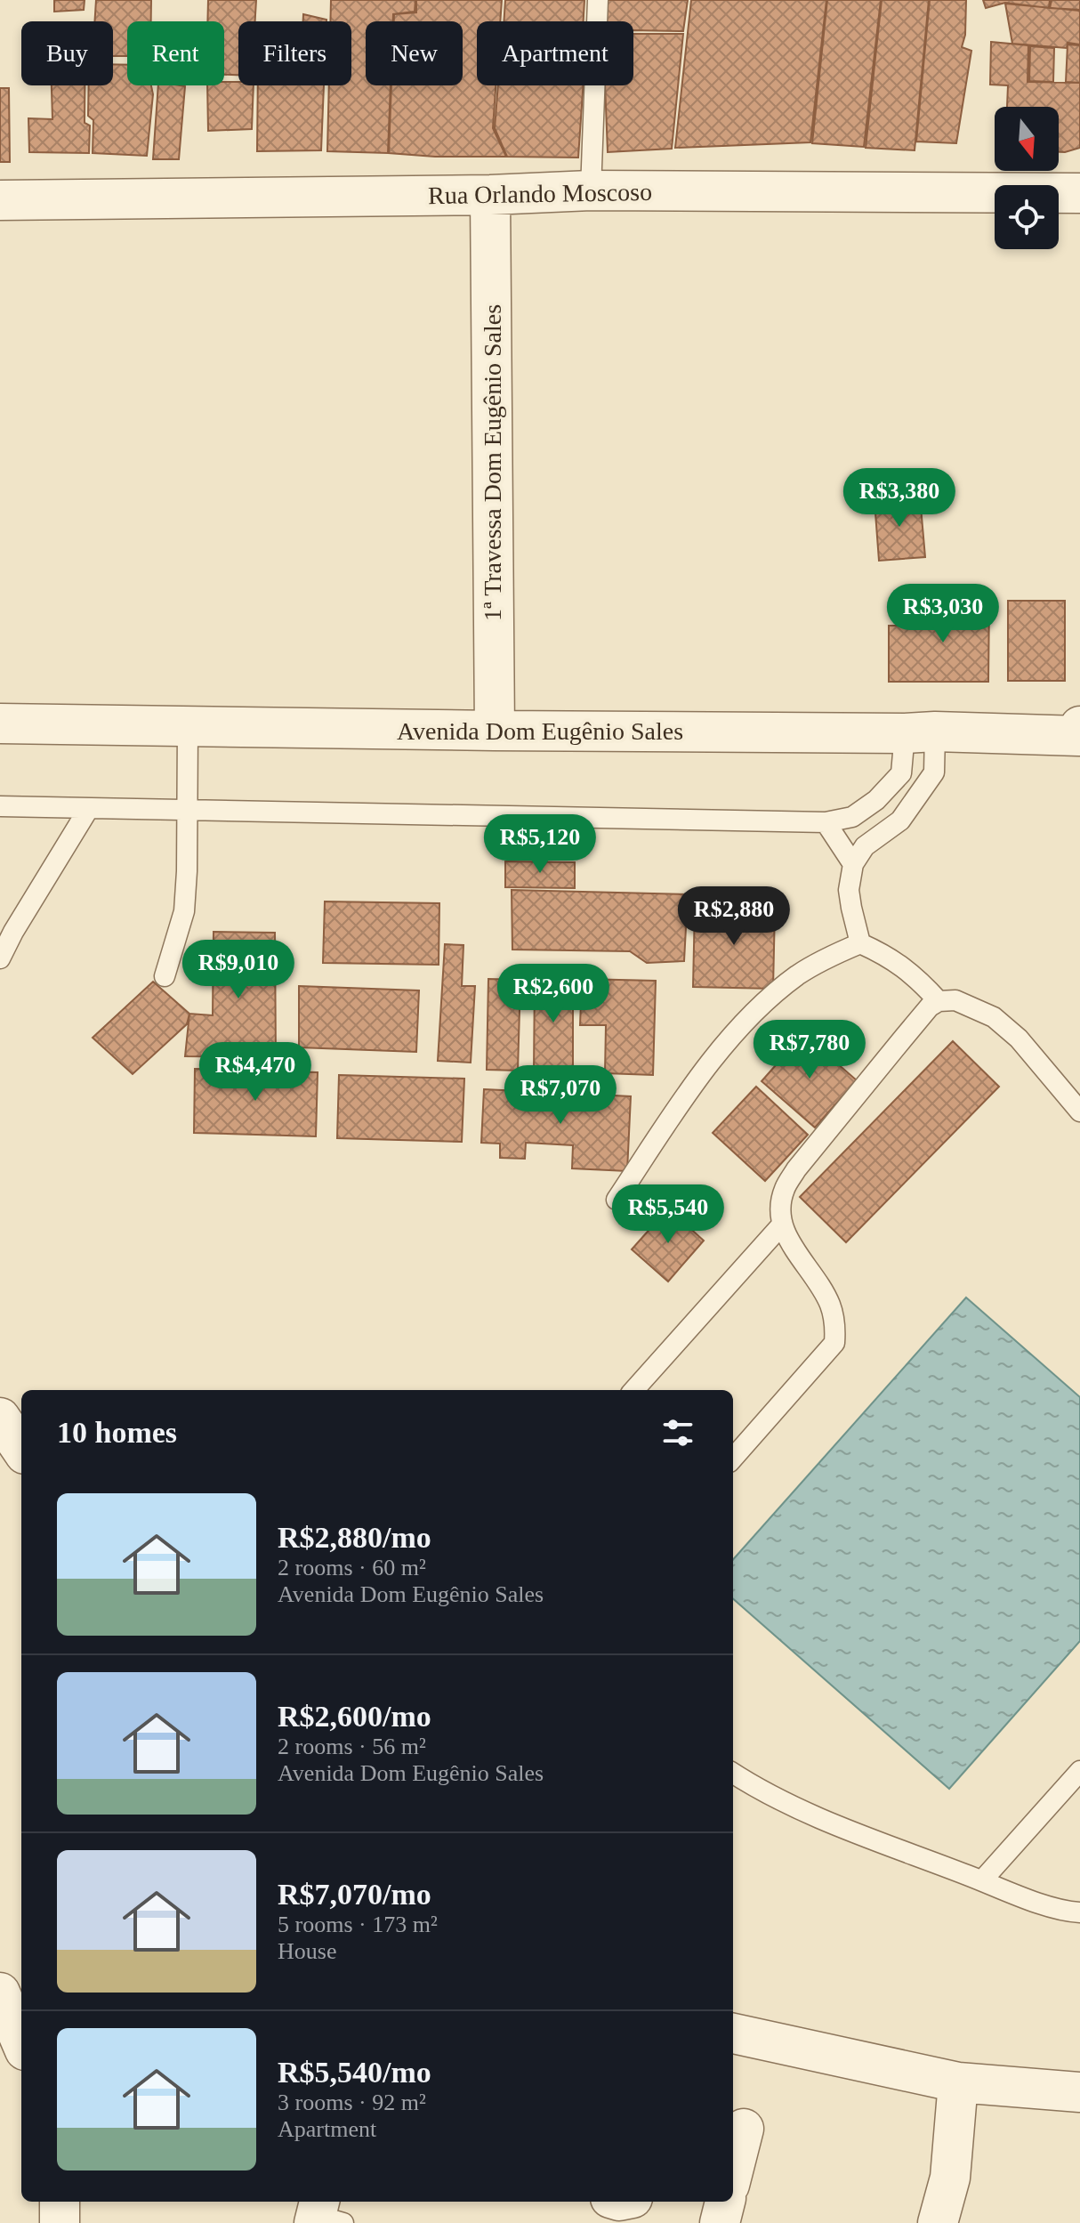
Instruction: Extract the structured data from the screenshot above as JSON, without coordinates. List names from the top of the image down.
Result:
{
  "streets": {
    "street": ["Rua Orlando Moscoso", "1ª Travessa Dom Eugênio Sales", "Avenida Dom Eugênio Sales"]
  },
  "crossings": [
    ["Rua Orlando Moscoso", "1ª Travessa Dom Eugênio Sales"],
    ["1ª Travessa Dom Eugênio Sales", "Avenida Dom Eugênio Sales"]
  ],
  "north": "bottom",
  "page": {
    "chip": [
      "Buy",
      "Rent",
      "Filters",
      "New",
      "Apartment"
    ],
    "price": [
      "R$3,380",
      "R$3,030",
      "R$5,120",
      "R$2,880",
      "R$9,010",
      "R$2,600",
      "R$7,780",
      "R$4,470",
      "R$7,070",
      "R$5,540"
    ],
    "heading": "10 homes",
    "list": [
      {
        "name": "R$2,880/mo",
        "note": "2 rooms · 60 m² · Avenida Dom Eugênio Sales"
      },
      {
        "name": "R$2,600/mo",
        "note": "2 rooms · 56 m² · Avenida Dom Eugênio Sales"
      },
      {
        "name": "R$7,070/mo",
        "note": "5 rooms · 173 m² · House"
      },
      {
        "name": "R$5,540/mo",
        "note": "3 rooms · 92 m² · Apartment"
      }
    ]
  }
}
